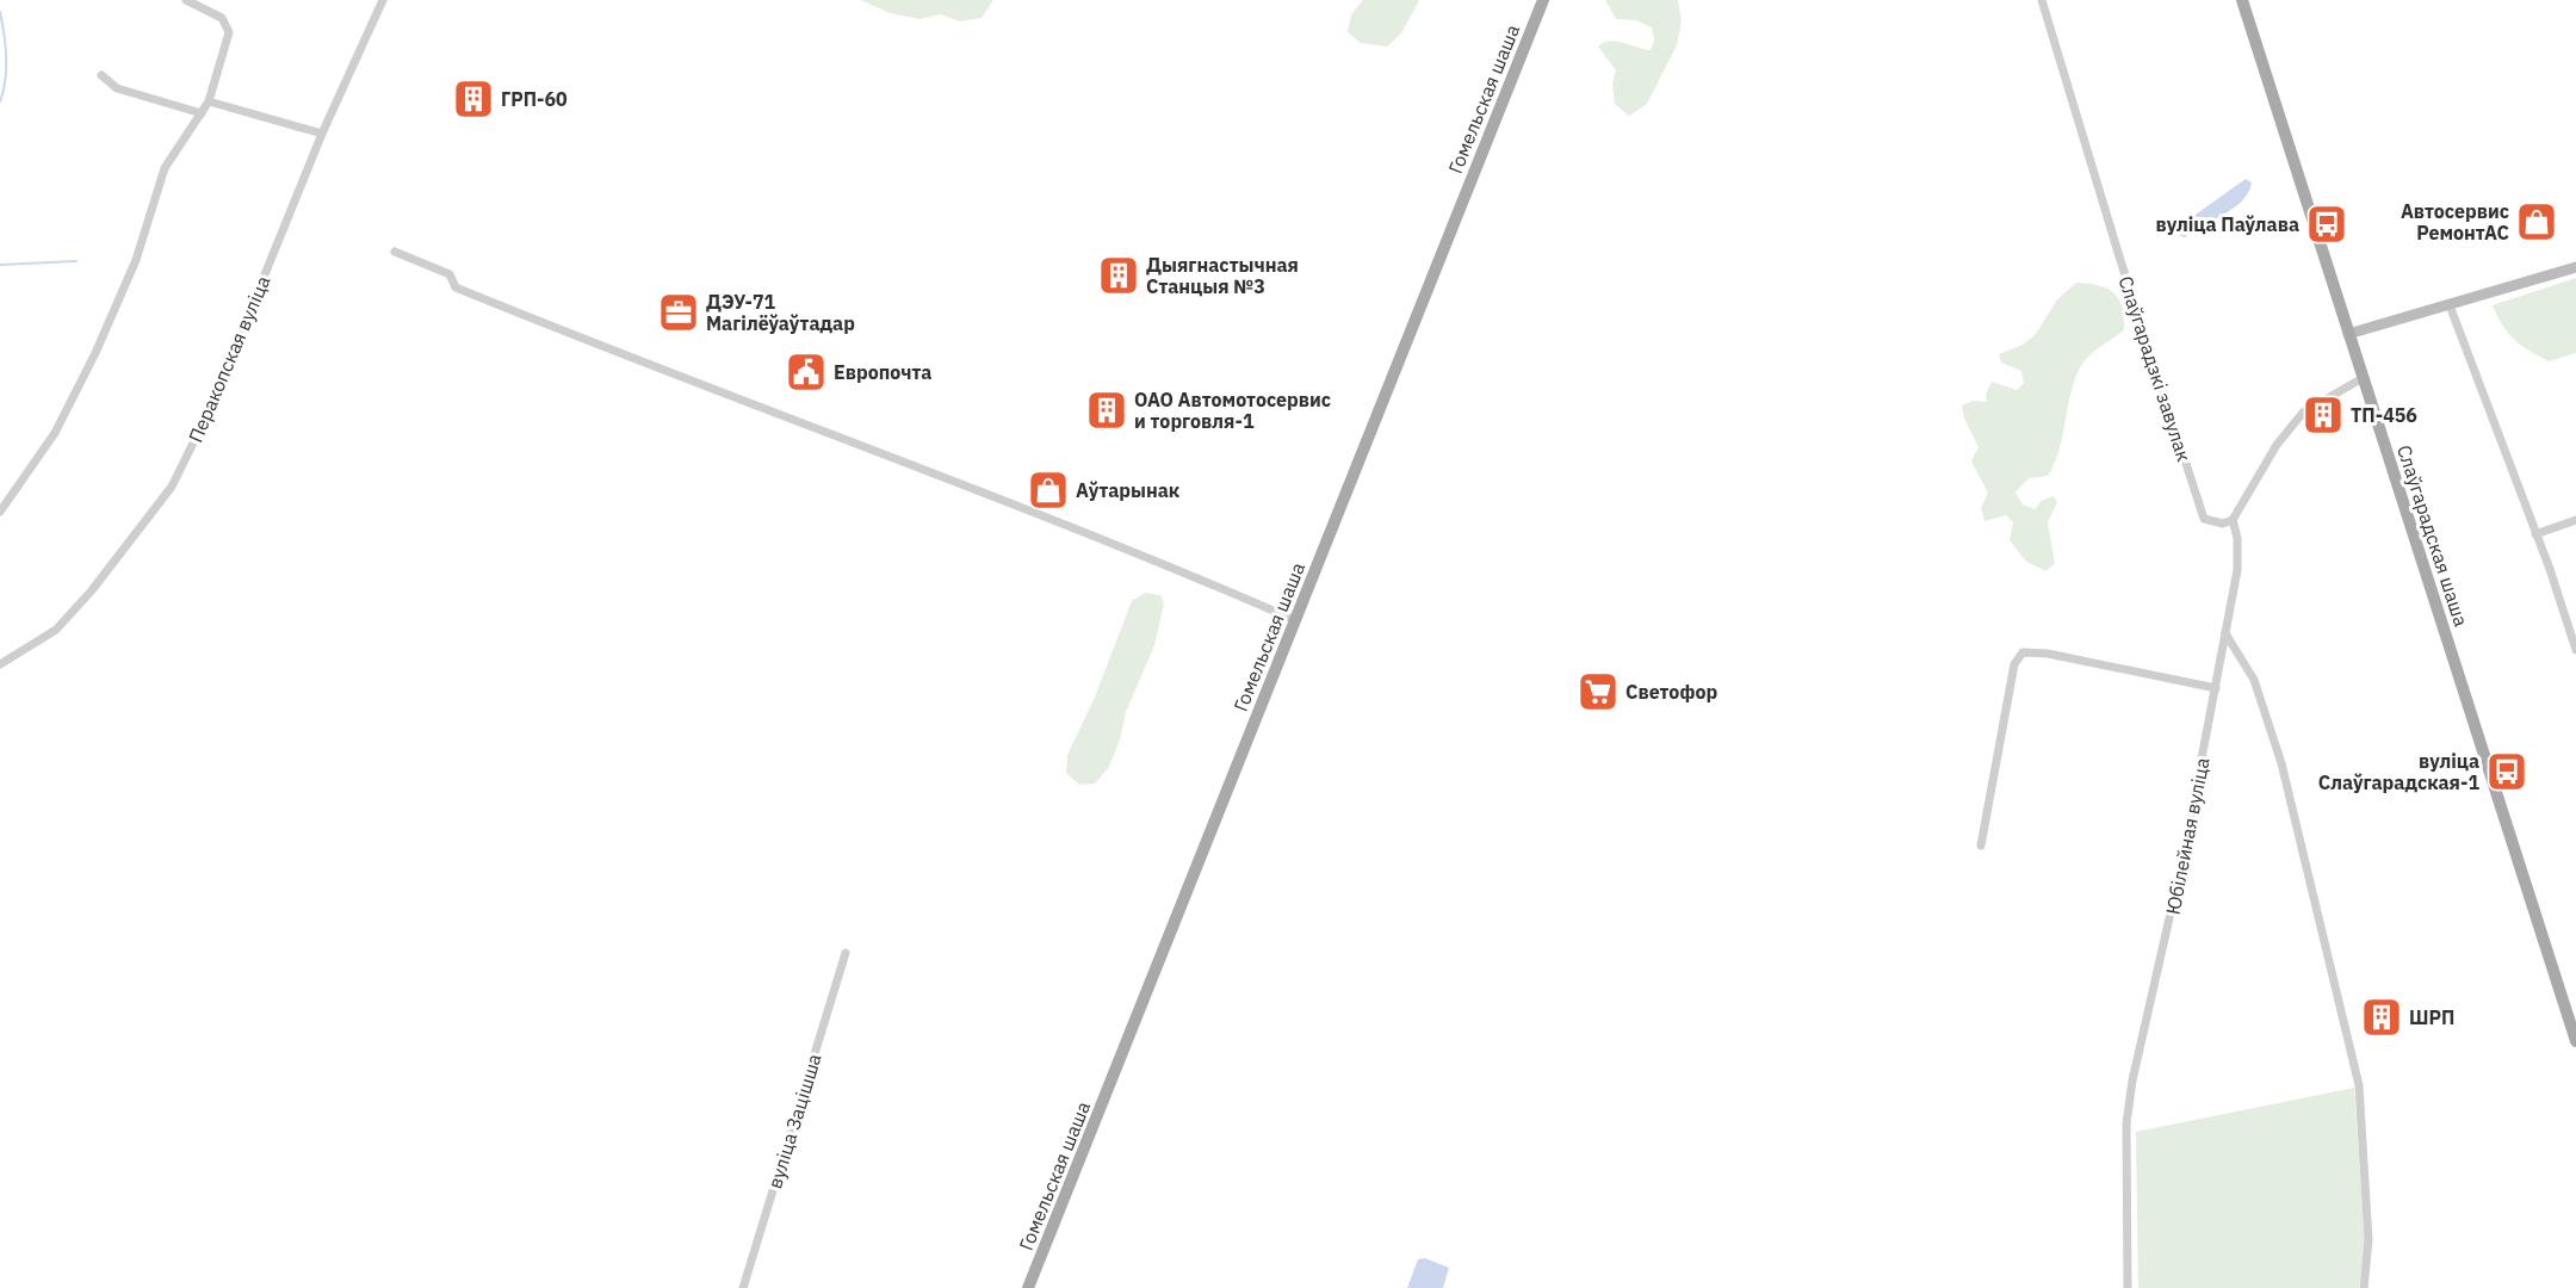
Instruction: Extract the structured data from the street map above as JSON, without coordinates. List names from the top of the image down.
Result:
{
  "streets": {
    "main road": ["Гомельская шаша", "Слаўгарадская шаша"],
    "street": [
      "Перакопская вуліца",
      "Слаўгарадзкі завулак",
      "Юбілейная вуліца",
      "вуліца Зацішша"
    ]
  },
  "crossings": [
    ["Слаўгарадзкі завулак", "Юбілейная вуліца"]
  ],
  "places": {
    "building": [
      "ГРП-60",
      "Дыягнастычная Станцыя №3",
      "ОАО Автомотосервис и торговля-1",
      "ТП-456",
      "ШРП"
    ],
    "shop": ["Автосервис РемонтАС", "Аўтарынак"],
    "bus stop": ["вуліца Паўлава", "вуліца Слаўгарадская-1"],
    "office": ["ДЭУ-71 Магілёўаўтадар"],
    "public building": ["Европочта"],
    "supermarket": ["Светофор"]
  }
}
